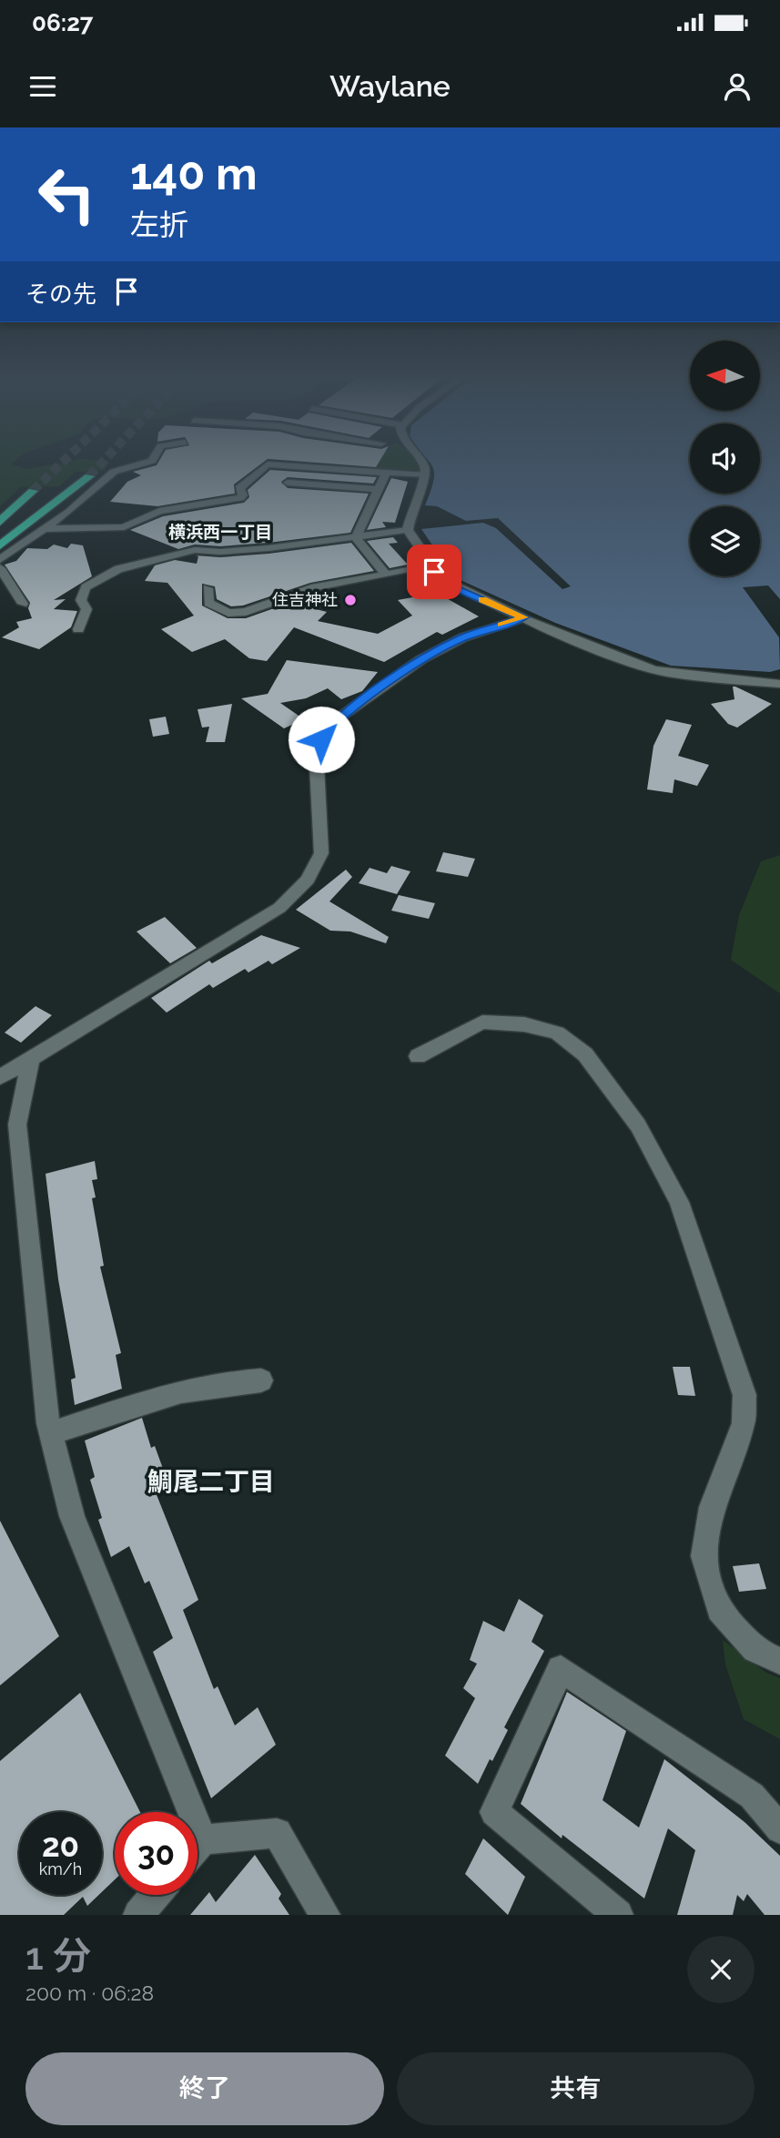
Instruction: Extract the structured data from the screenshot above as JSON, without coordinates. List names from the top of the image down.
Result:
{
  "districts": ["横浜西一丁目", "鯛尾二丁目"],
  "places": ["住吉神社"],
  "north": "left",
  "page": {
    "status": "06:27",
    "header": "Waylane",
    "turn": ["140 m", "左折"],
    "then": "その先",
    "speed": "20 km/h",
    "limit": "30",
    "heading": ["1 分", "200 m · 06:28"],
    "buttons": ["終了", "共有"]
  }
}
